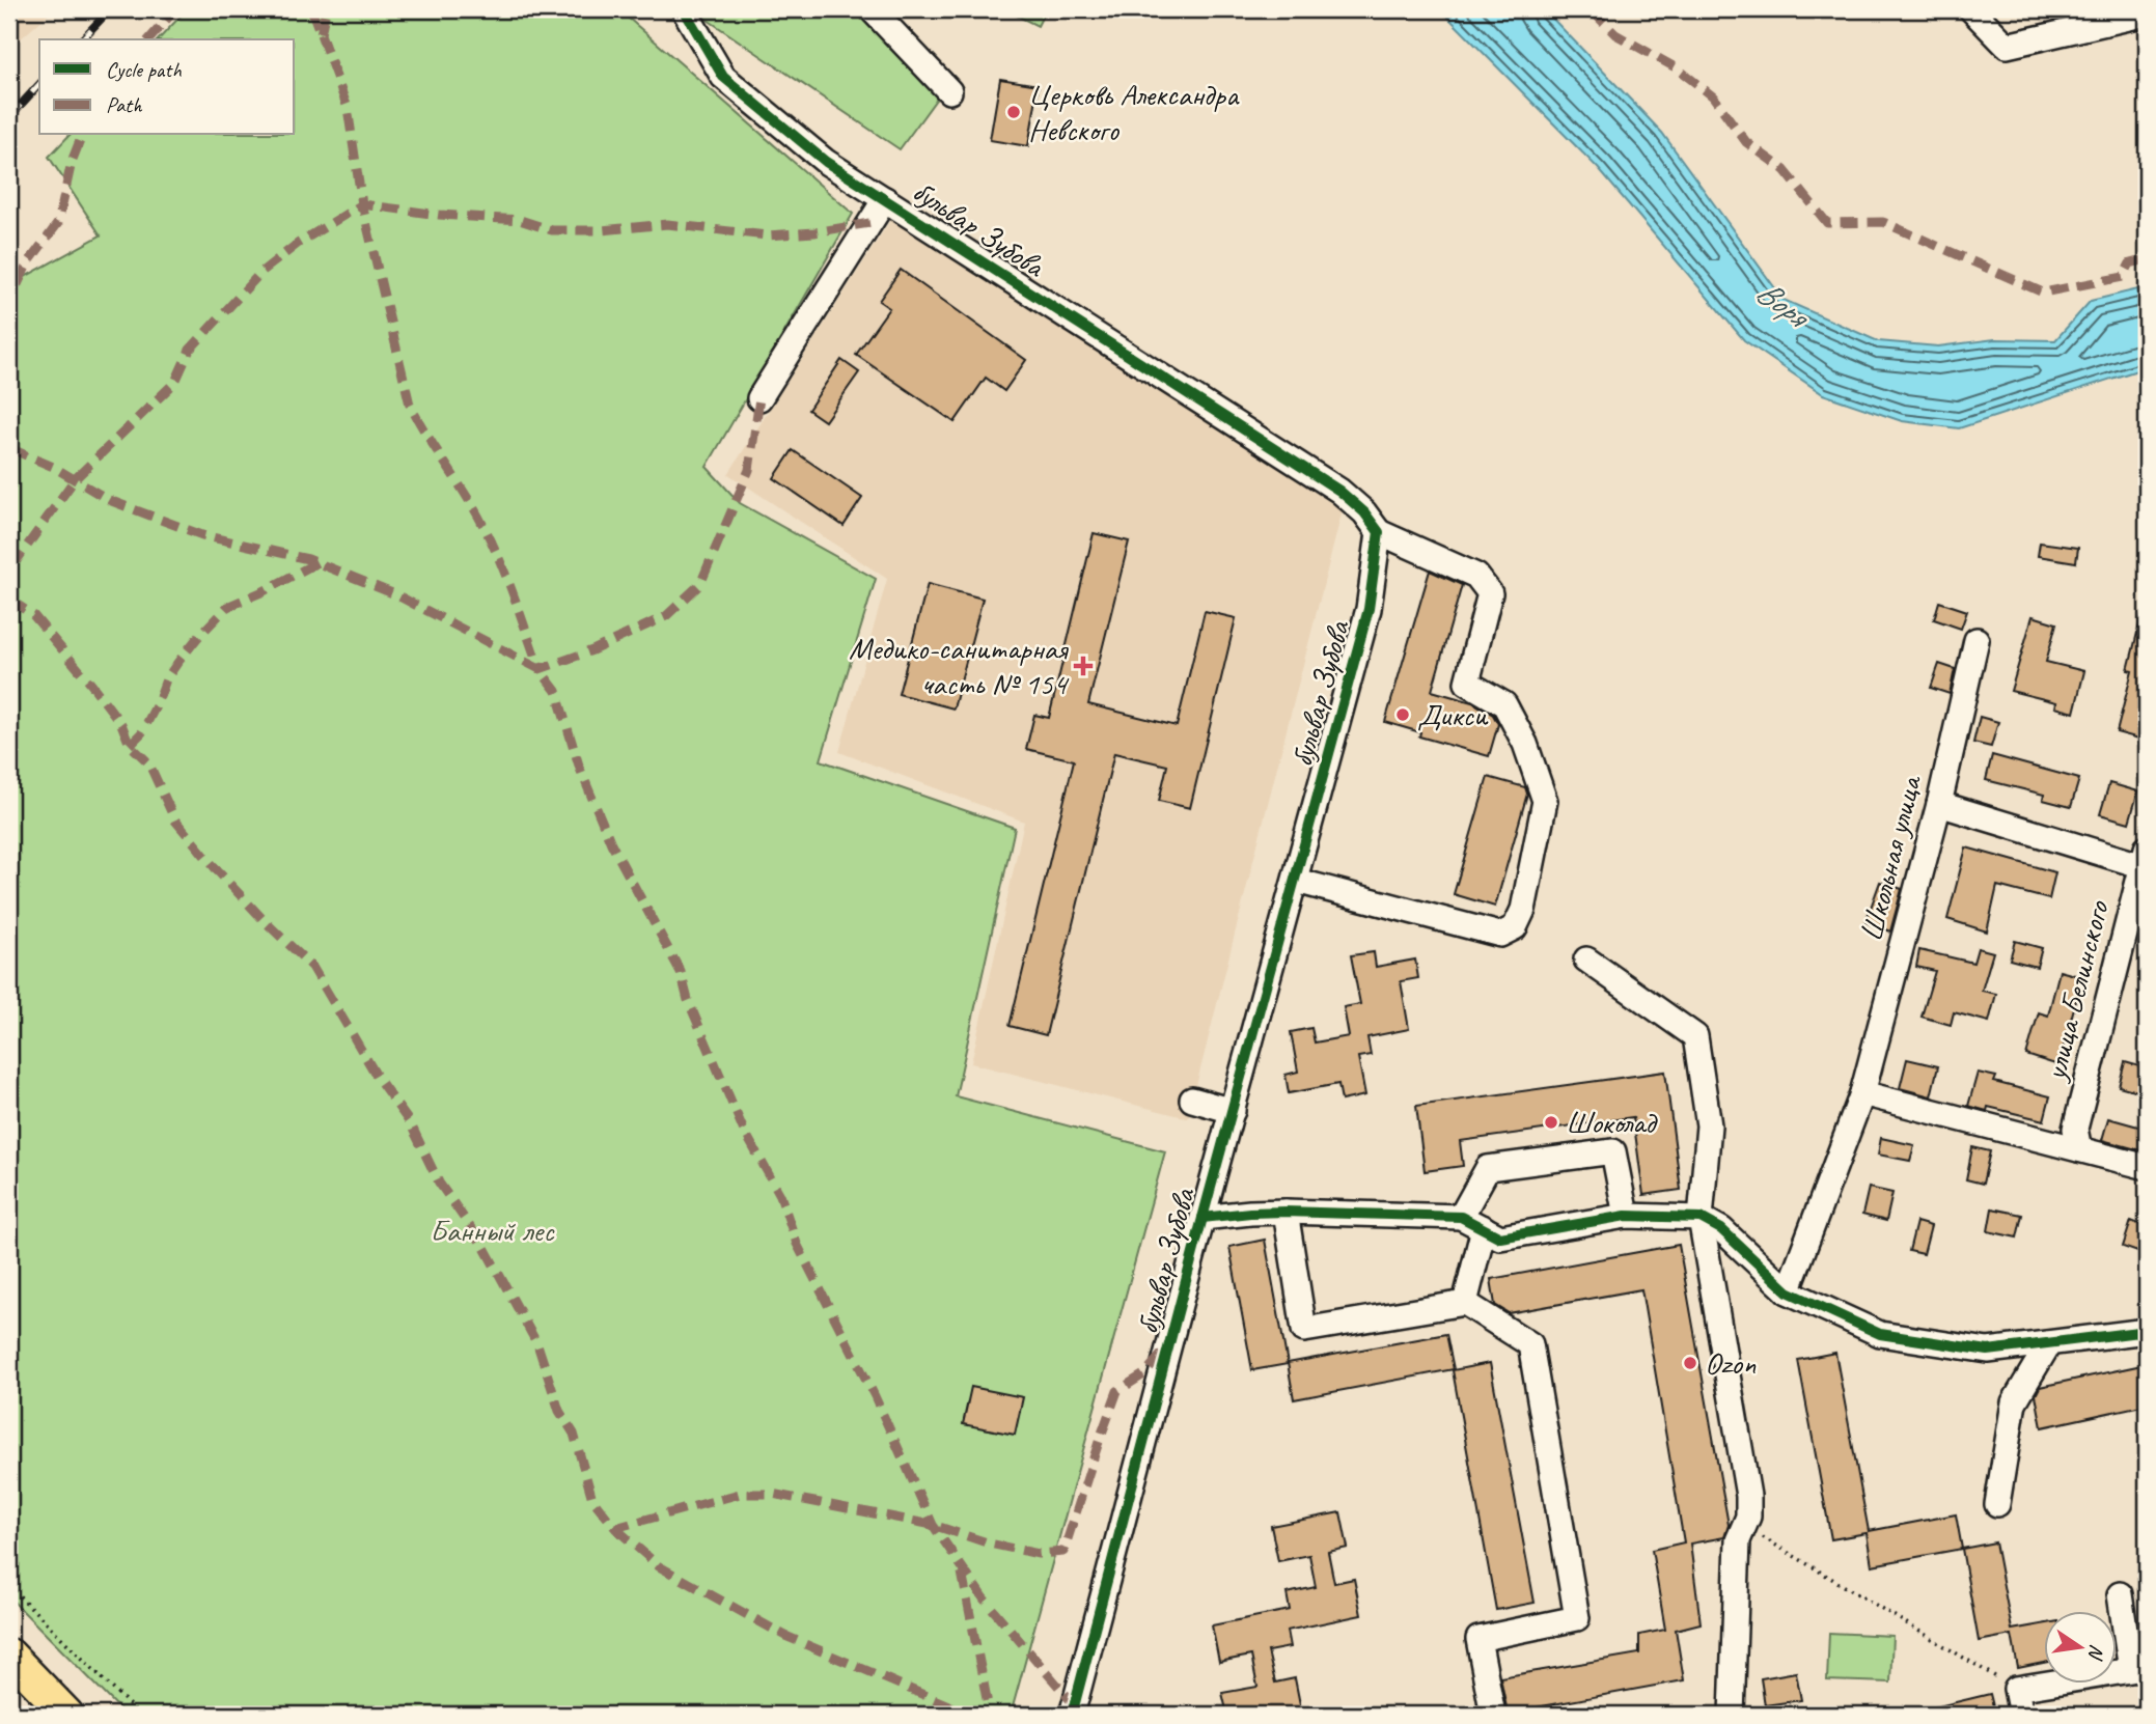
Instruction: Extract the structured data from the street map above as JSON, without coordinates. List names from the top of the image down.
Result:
{
  "streets": {
    "street": ["бульвар Зубова", "Школьная улица", "улица Белинского"]
  },
  "water": ["Воря"],
  "parks": ["Банный лес"],
  "places": {
    "other": [
      "Церковь Александра Невского",
      "Дикси",
      "Шоколад",
      "Ozon"
    ],
    "health": ["Медико-санитарная часть № 154"]
  },
  "legend": ["Cycle path", "Path"],
  "north": "right"
}
